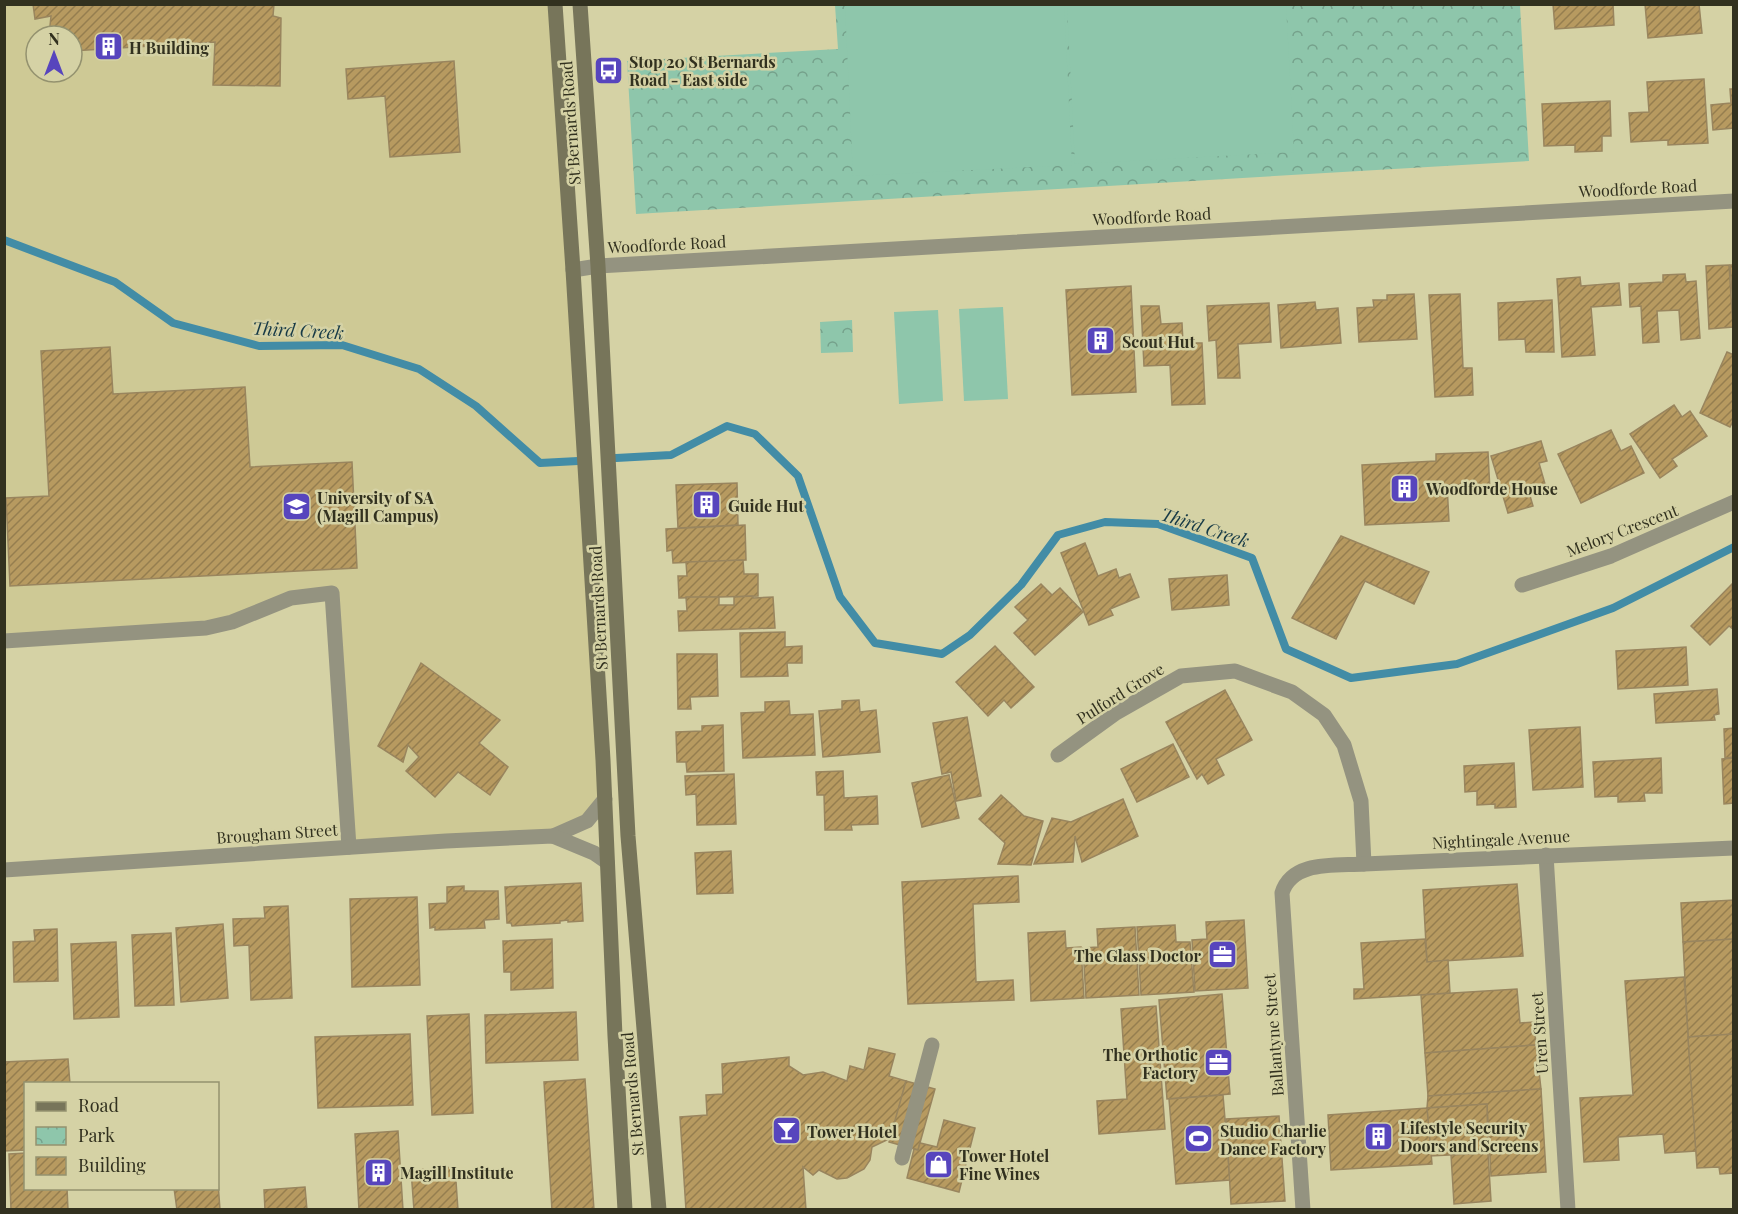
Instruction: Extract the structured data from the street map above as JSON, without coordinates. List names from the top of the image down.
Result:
{
  "streets": {
    "main road": ["St Bernards Road"],
    "street": [
      "Woodforde Road",
      "Melory Crescent",
      "Pulford Grove",
      "Brougham Street",
      "Nightingale Avenue",
      "Uren Street",
      "Ballantyne Street"
    ]
  },
  "crossings": [
    ["St Bernards Road", "Woodforde Road"],
    ["St Bernards Road", "Brougham Street"],
    ["Pulford Grove", "Nightingale Avenue"],
    ["Nightingale Avenue", "Uren Street"],
    ["Nightingale Avenue", "Ballantyne Street"]
  ],
  "water": ["Third Creek"],
  "places": {
    "building": [
      "H Building",
      "Scout Hut",
      "Woodforde House",
      "Guide Hut",
      "Lifestyle Security Doors and Screens",
      "Magill Institute"
    ],
    "bus stop": ["Stop 20 St Bernards Road - East side"],
    "school or university": ["University of SA (Magill Campus)"],
    "office": ["The Glass Doctor", "The Orthotic Factory"],
    "bar": ["Tower Hotel"],
    "sports": ["Studio Charlie Dance Factory"],
    "shop": ["Tower Hotel Fine Wines"]
  },
  "legend": ["Road", "Park", "Building"],
  "north": "top"
}
